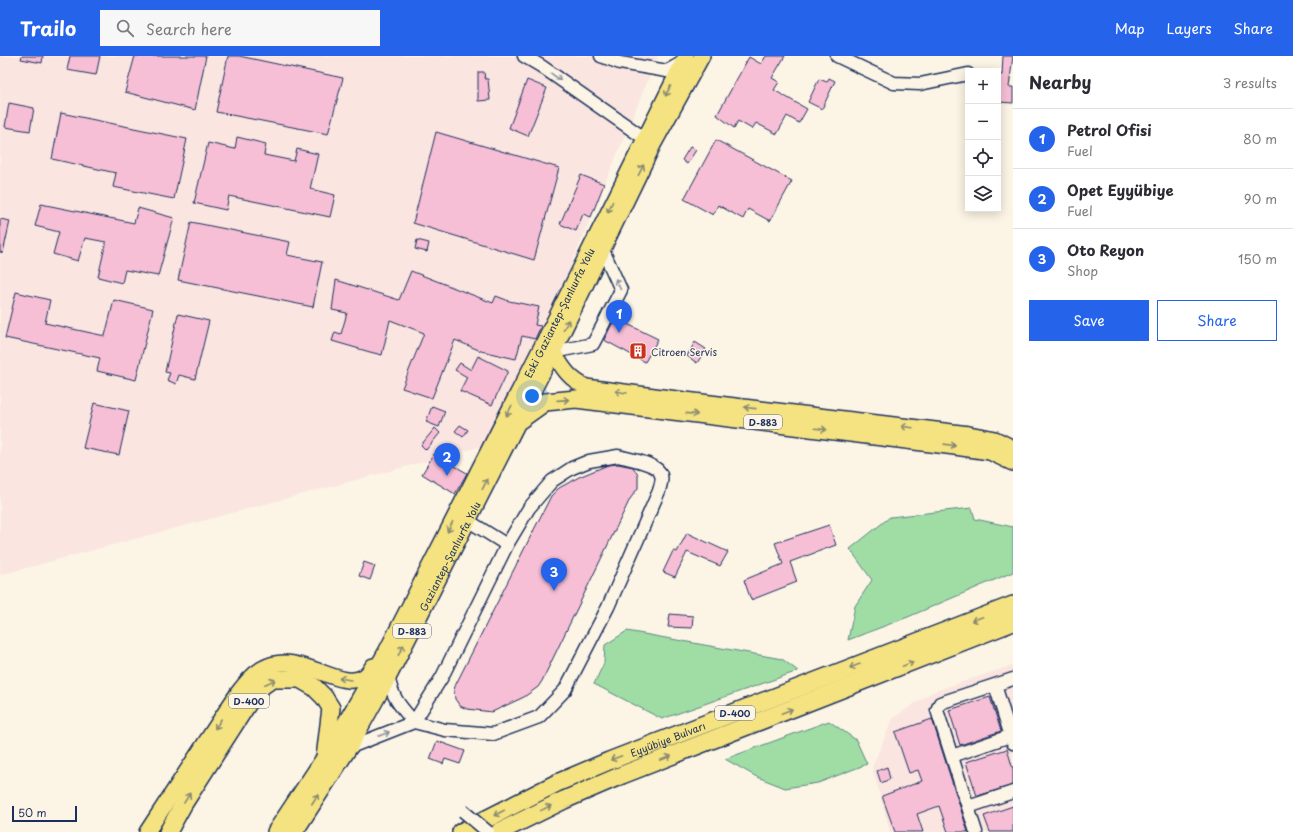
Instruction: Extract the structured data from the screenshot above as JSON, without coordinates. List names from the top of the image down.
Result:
{
  "streets": {
    "highway": [
      "D-883",
      "Gaziantep-Şanlıurfa Yolu",
      "D-400",
      "Eyyübiye Bulvarı"
    ],
    "main road": ["Eski Gaziantep-Şanlıurfa Yolu"]
  },
  "crossings": [
    ["Eski Gaziantep-Şanlıurfa Yolu", "D-883"],
    ["Eski Gaziantep-Şanlıurfa Yolu", "Gaziantep-Şanlıurfa Yolu"],
    ["Eski Gaziantep-Şanlıurfa Yolu", "D-400"],
    ["D-883", "Gaziantep-Şanlıurfa Yolu"]
  ],
  "one_way": ["Gaziantep-Şanlıurfa Yolu"],
  "places": {
    "building": ["Citroen Servis"]
  },
  "scale_bar": "50 m",
  "page": {
    "header": "Trailo",
    "search": "Search here",
    "nav": ["Map", "Layers", "Share"],
    "heading": ["Nearby", "3 results"],
    "map_buttons": ["+", "−"],
    "list": [
      {
        "mark": "1",
        "name": "Petrol Ofisi",
        "note": "Fuel",
        "value": "80 m"
      },
      {
        "mark": "2",
        "name": "Opet Eyyübiye",
        "note": "Fuel",
        "value": "90 m"
      },
      {
        "mark": "3",
        "name": "Oto Reyon",
        "note": "Shop",
        "value": "150 m"
      }
    ],
    "buttons": ["Save", "Share"],
    "pins": ["1", "2", "3"],
    "scale": "50 m"
  }
}
